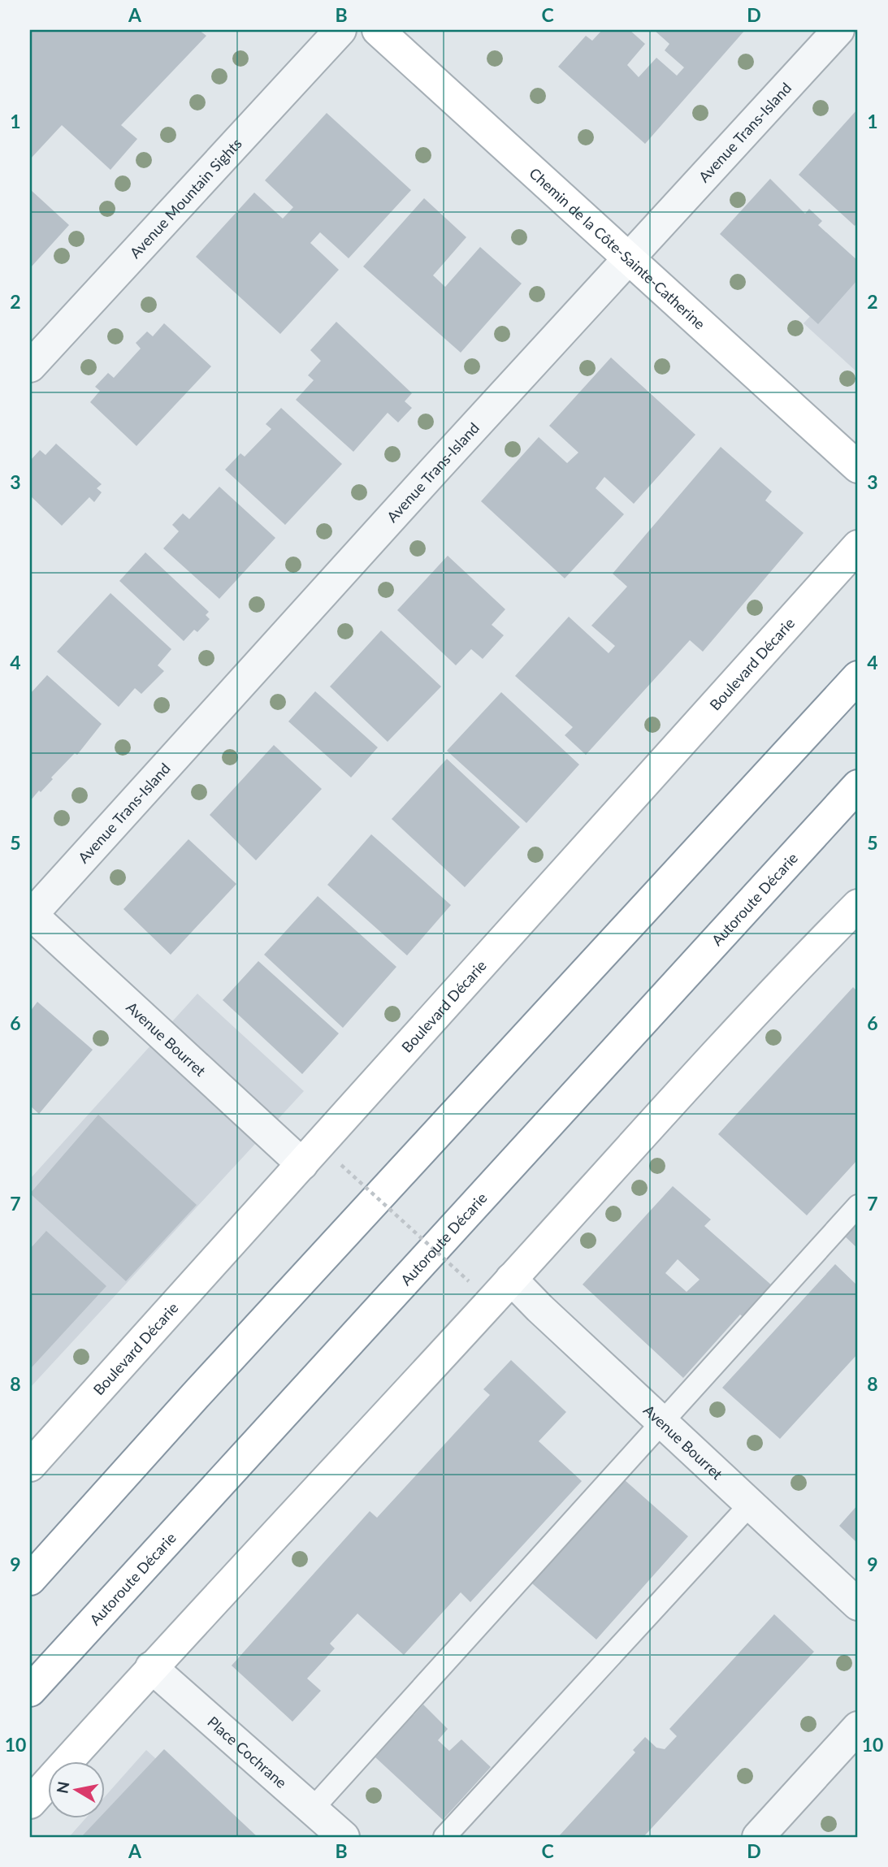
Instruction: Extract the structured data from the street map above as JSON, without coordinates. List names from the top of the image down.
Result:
{
  "streets": {
    "main road": ["Chemin de la Côte-Sainte-Catherine", "Boulevard Décarie", "Autoroute Décarie"],
    "street": [
      "Avenue Trans-Island",
      "Avenue Mountain Sights",
      "Avenue Bourret",
      "Place Cochrane"
    ]
  },
  "crossings": [
    ["Avenue Trans-Island", "Chemin de la Côte-Sainte-Catherine"],
    ["Avenue Trans-Island", "Avenue Bourret"],
    ["Boulevard Décarie", "Avenue Bourret"]
  ],
  "north": "left",
  "grid": {
    "columns": [
      "A",
      "B",
      "C",
      "D"
    ],
    "rows": [
      "1",
      "2",
      "3",
      "4",
      "5",
      "6",
      "7",
      "8",
      "9",
      "10"
    ]
  }
}
